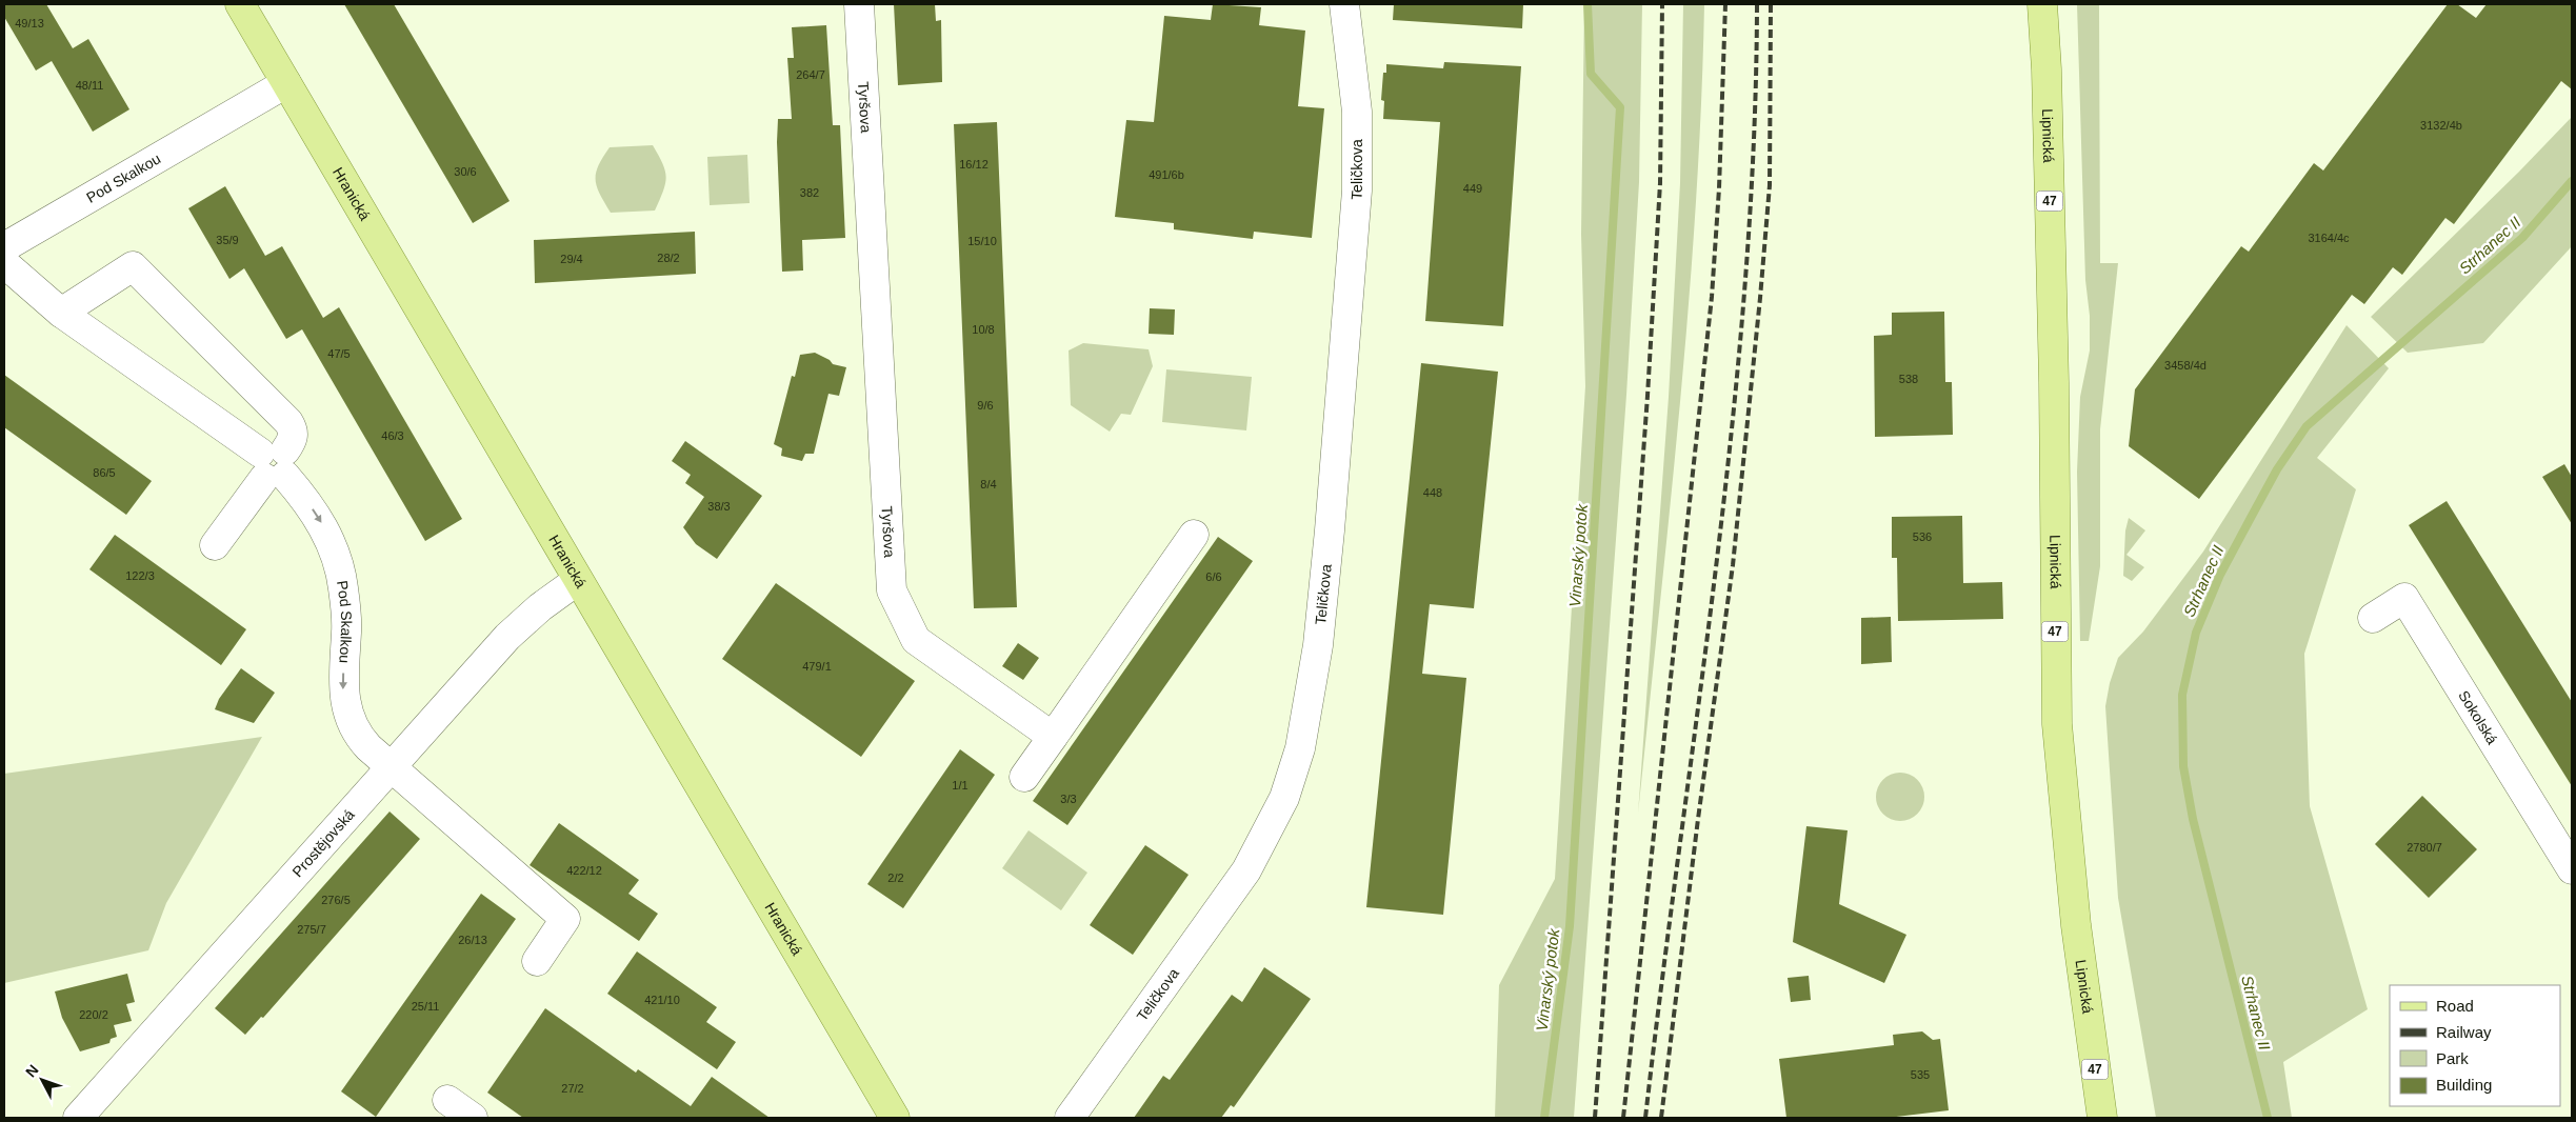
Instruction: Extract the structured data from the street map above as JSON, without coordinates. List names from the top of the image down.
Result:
{
  "streets": {
    "main road": ["Lipnická", "Hranická", "47"],
    "street": [
      "Tyršova",
      "Teličkova",
      "Pod Skalkou",
      "Sokolská",
      "Prostějovská"
    ]
  },
  "crossings": [
    ["Pod Skalkou", "Hranická"],
    ["Pod Skalkou", "Prostějovská"],
    ["Hranická", "Prostějovská"]
  ],
  "water": ["Strhanec II", "Vinarský potok"],
  "house_numbers": [
    "49/13",
    "264/7",
    "48/11",
    "3132/4b",
    "16/12",
    "30/6",
    "491/6b",
    "449",
    "382",
    "3164/4c",
    "35/9",
    "15/10",
    "28/2",
    "29/4",
    "10/8",
    "47/5",
    "3458/4d",
    "538",
    "9/6",
    "46/3",
    "86/5",
    "8/4",
    "448",
    "38/3",
    "536",
    "122/3",
    "6/6",
    "479/1",
    "1/1",
    "3/3",
    "2780/7",
    "422/12",
    "2/2",
    "276/5",
    "275/7",
    "26/13",
    "421/10",
    "25/11",
    "220/2",
    "535",
    "27/2"
  ],
  "legend": [
    "Road",
    "Railway",
    "Park",
    "Building"
  ],
  "north": "top left"
}
